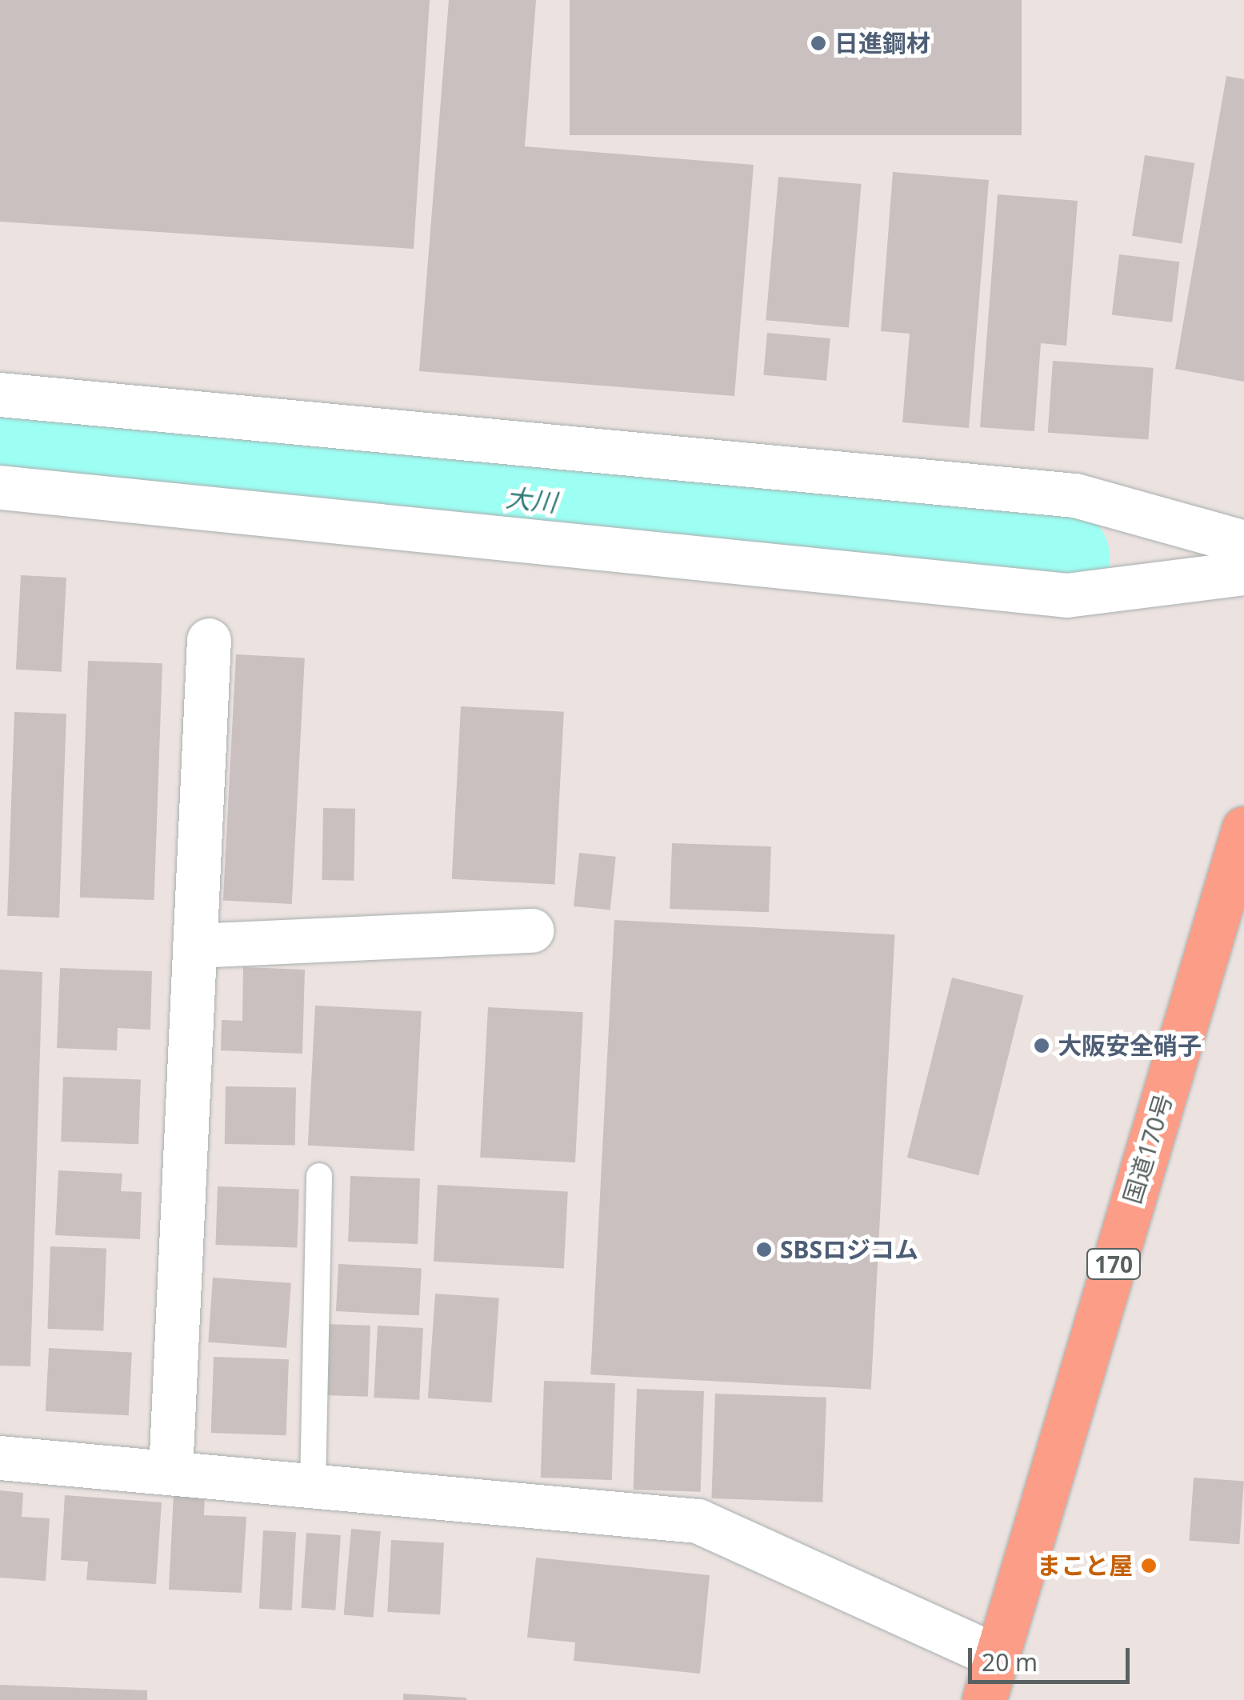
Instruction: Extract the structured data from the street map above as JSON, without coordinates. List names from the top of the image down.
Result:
{
  "streets": {
    "highway": ["国道170号", "170"]
  },
  "water": ["大川"],
  "places": [
    "日進鋼材",
    "大阪安全硝子",
    "SBSロジコム",
    "まこと屋"
  ],
  "scale_bar": "20 m"
}
